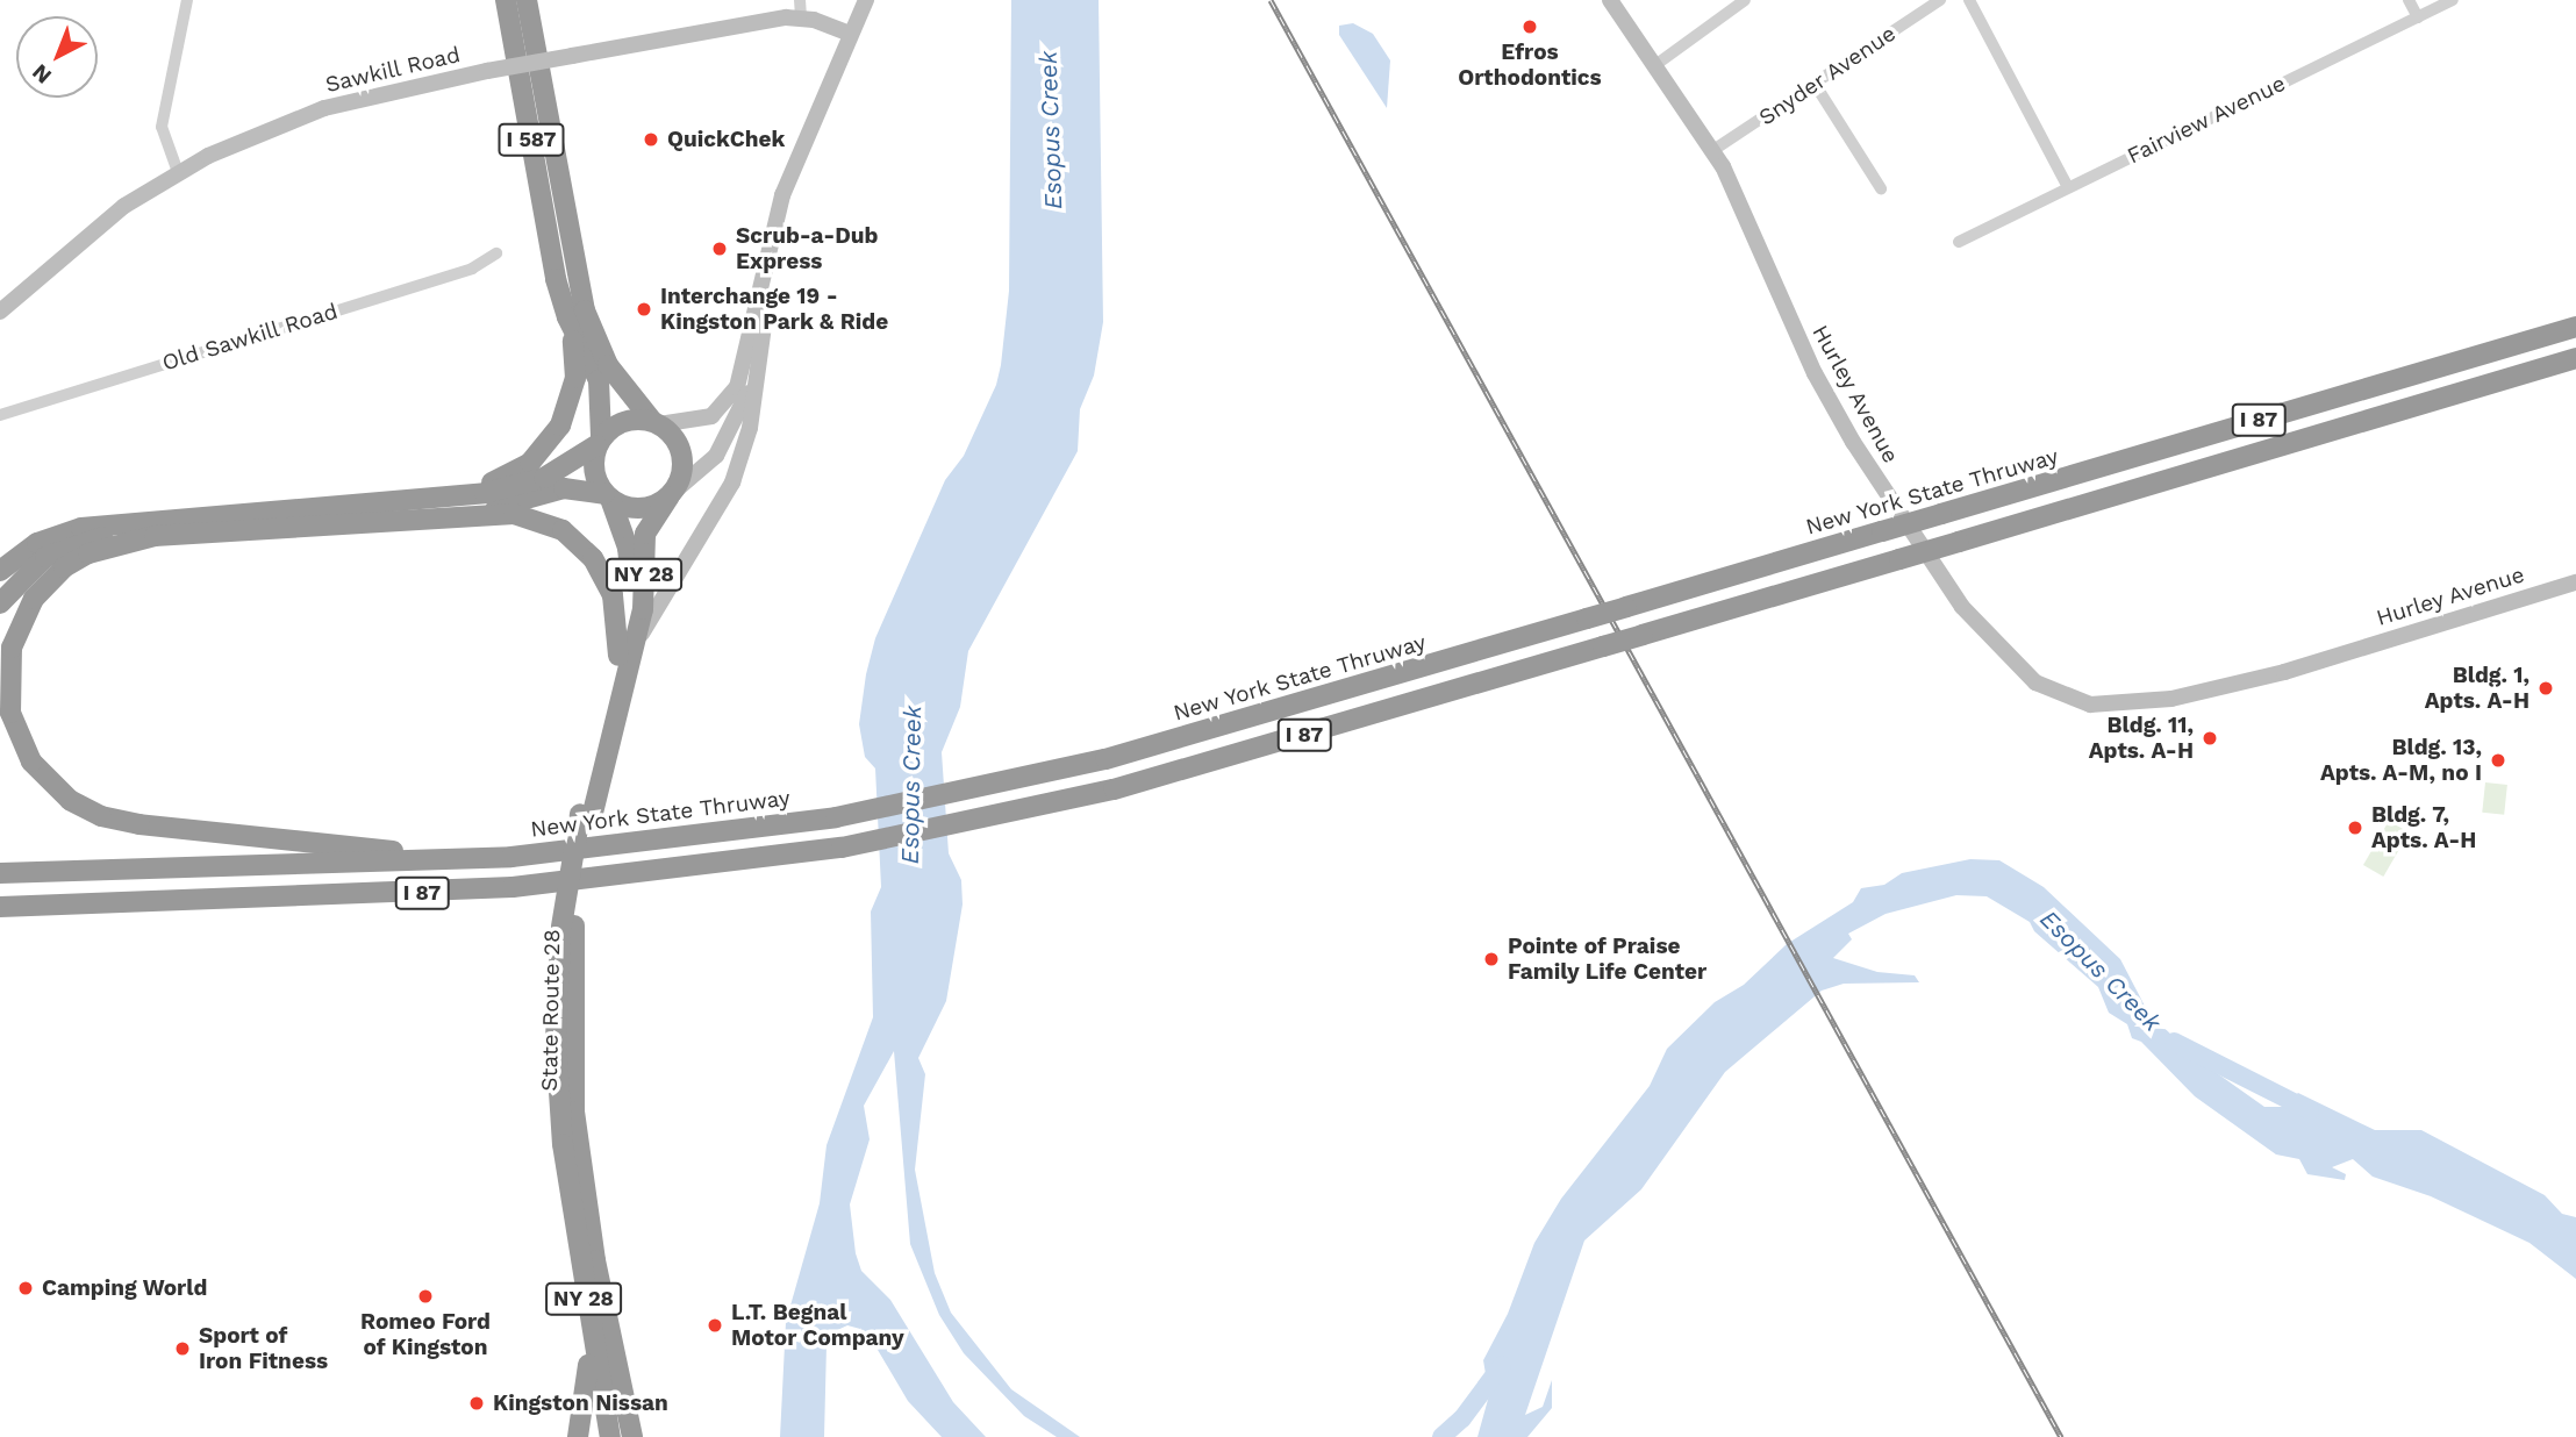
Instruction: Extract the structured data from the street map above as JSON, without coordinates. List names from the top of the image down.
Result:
{
  "streets": {
    "highway": [
      "I 587",
      "I 87",
      "New York State Thruway",
      "NY 28",
      "State Route 28"
    ],
    "street": [
      "Sawkill Road",
      "Snyder Avenue",
      "Fairview Avenue",
      "Old Sawkill Road",
      "Hurley Avenue"
    ]
  },
  "crossings": [
    ["Snyder Avenue", "Hurley Avenue"],
    ["I 587", "State Route 28"]
  ],
  "water": ["Esopus Creek"],
  "places": [
    "Efros Orthodontics",
    "QuickChek",
    "Scrub-a-Dub Express",
    "Interchange 19 - Kingston Park & Ride",
    "Bldg. 1, Apts. A-H",
    "Bldg. 11, Apts. A-H",
    "Bldg. 13, Apts. A-M, no I",
    "Bldg. 7, Apts. A-H",
    "Pointe of Praise Family Life Center",
    "Camping World",
    "Romeo Ford of Kingston",
    "L.T. Begnal Motor Company",
    "Sport of Iron Fitness",
    "Kingston Nissan"
  ],
  "north": "bottom left"
}
